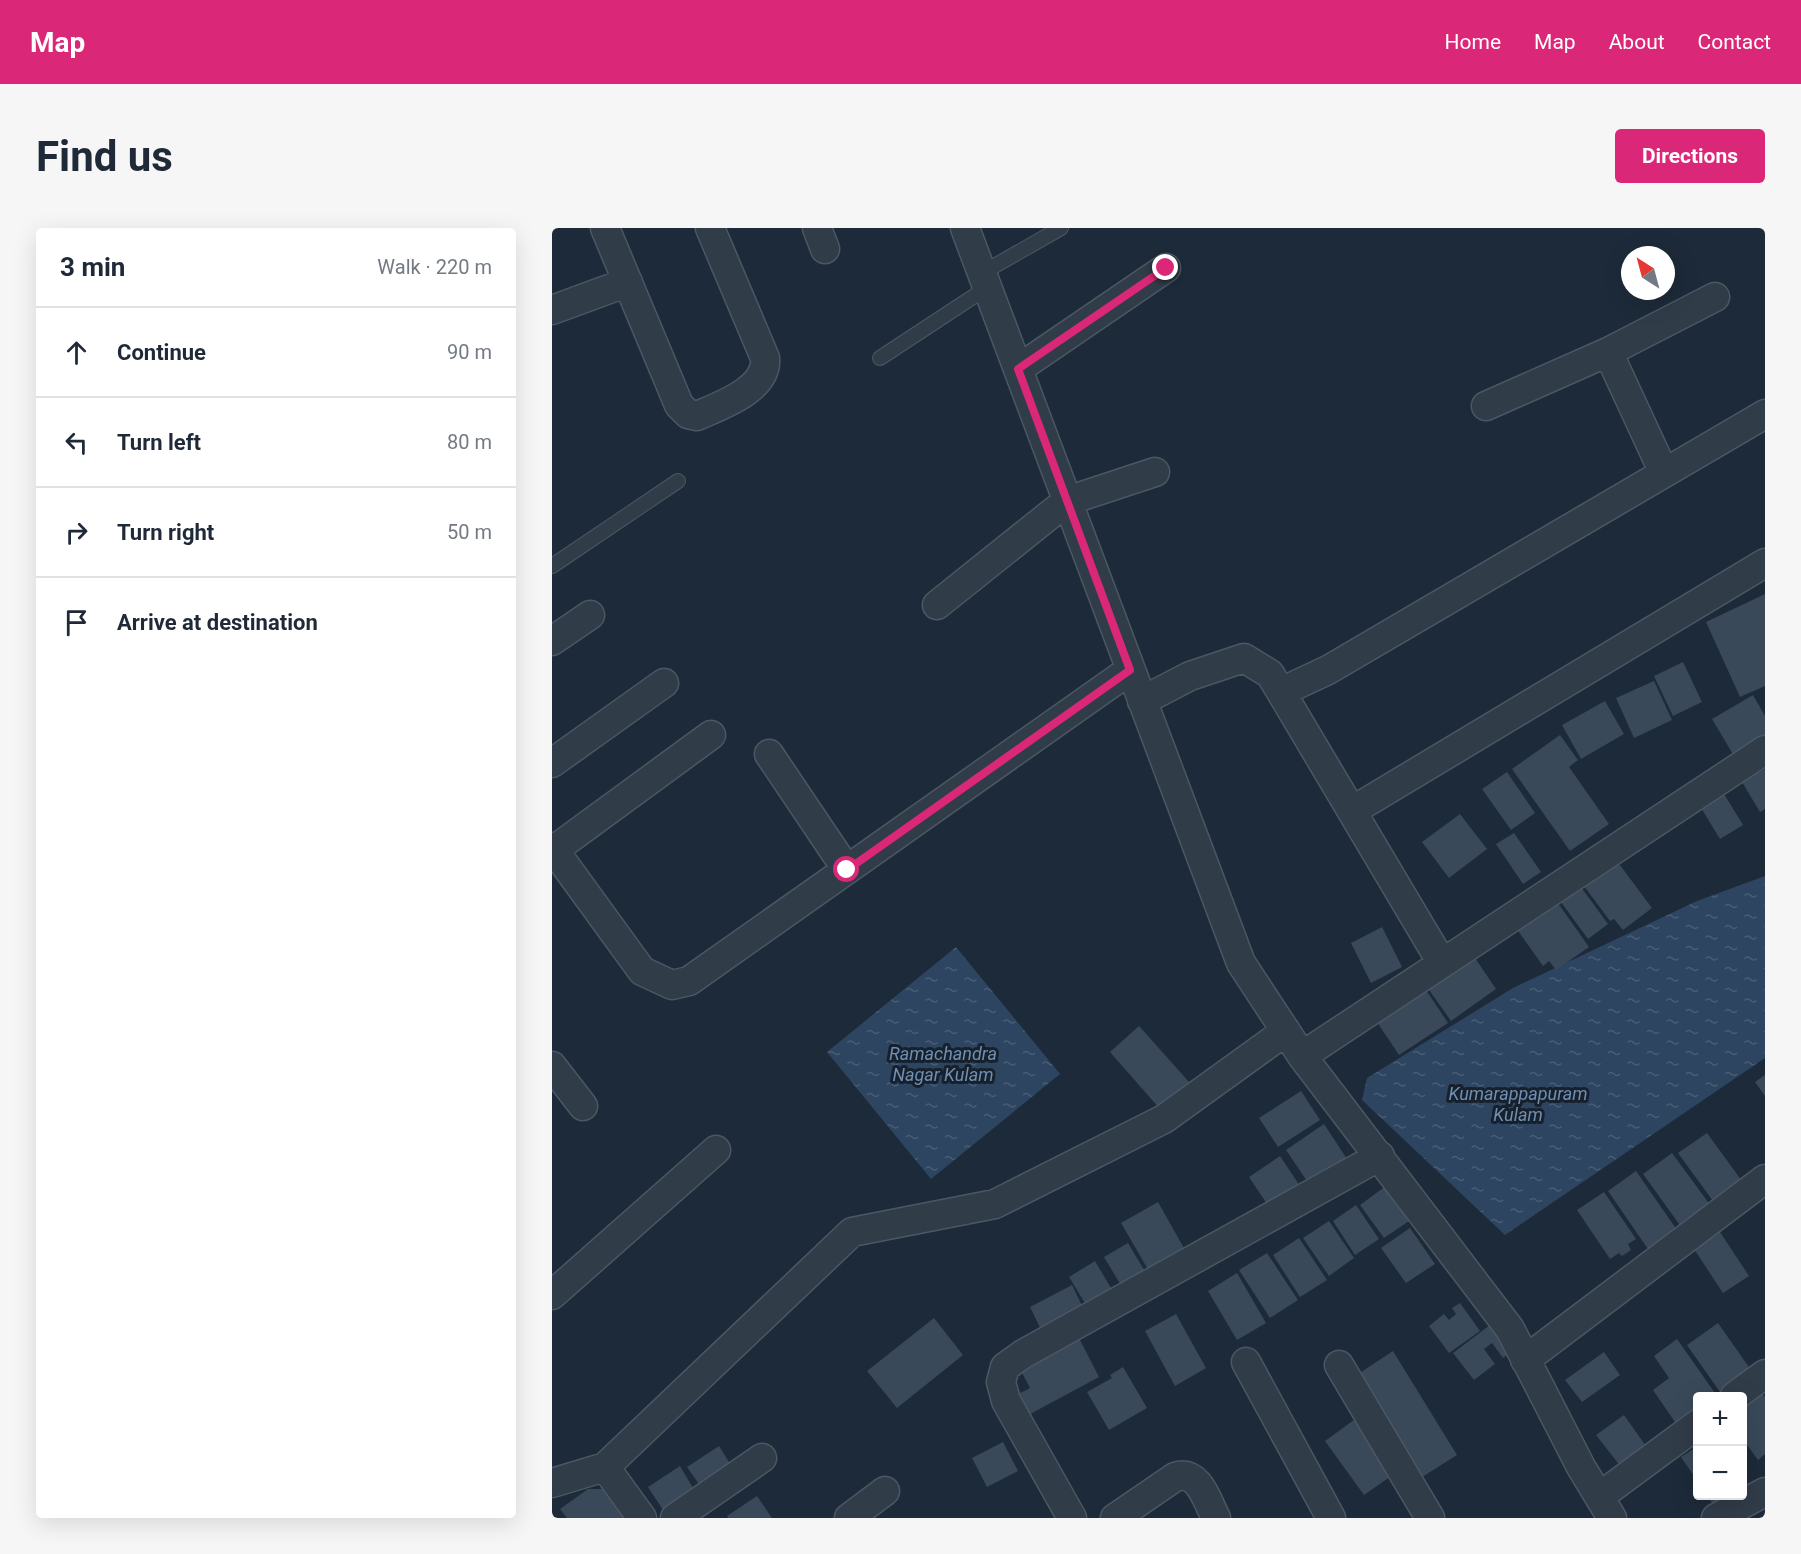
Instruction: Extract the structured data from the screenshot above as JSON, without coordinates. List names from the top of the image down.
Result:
{
  "water": ["Ramachandra Nagar Kulam", "Kumarappapuram Kulam"],
  "north": "top left",
  "page": {
    "header": "Map",
    "nav": [
      "Home",
      "Map",
      "About",
      "Contact"
    ],
    "buttons": "Directions",
    "title": "Find us",
    "heading": ["3 min", "Walk · 220 m"],
    "list": [
      ["Continue", "90 m"],
      ["Turn left", "80 m"],
      ["Turn right", "50 m"],
      "Arrive at destination"
    ],
    "map_buttons": ["+", "−"]
  }
}
